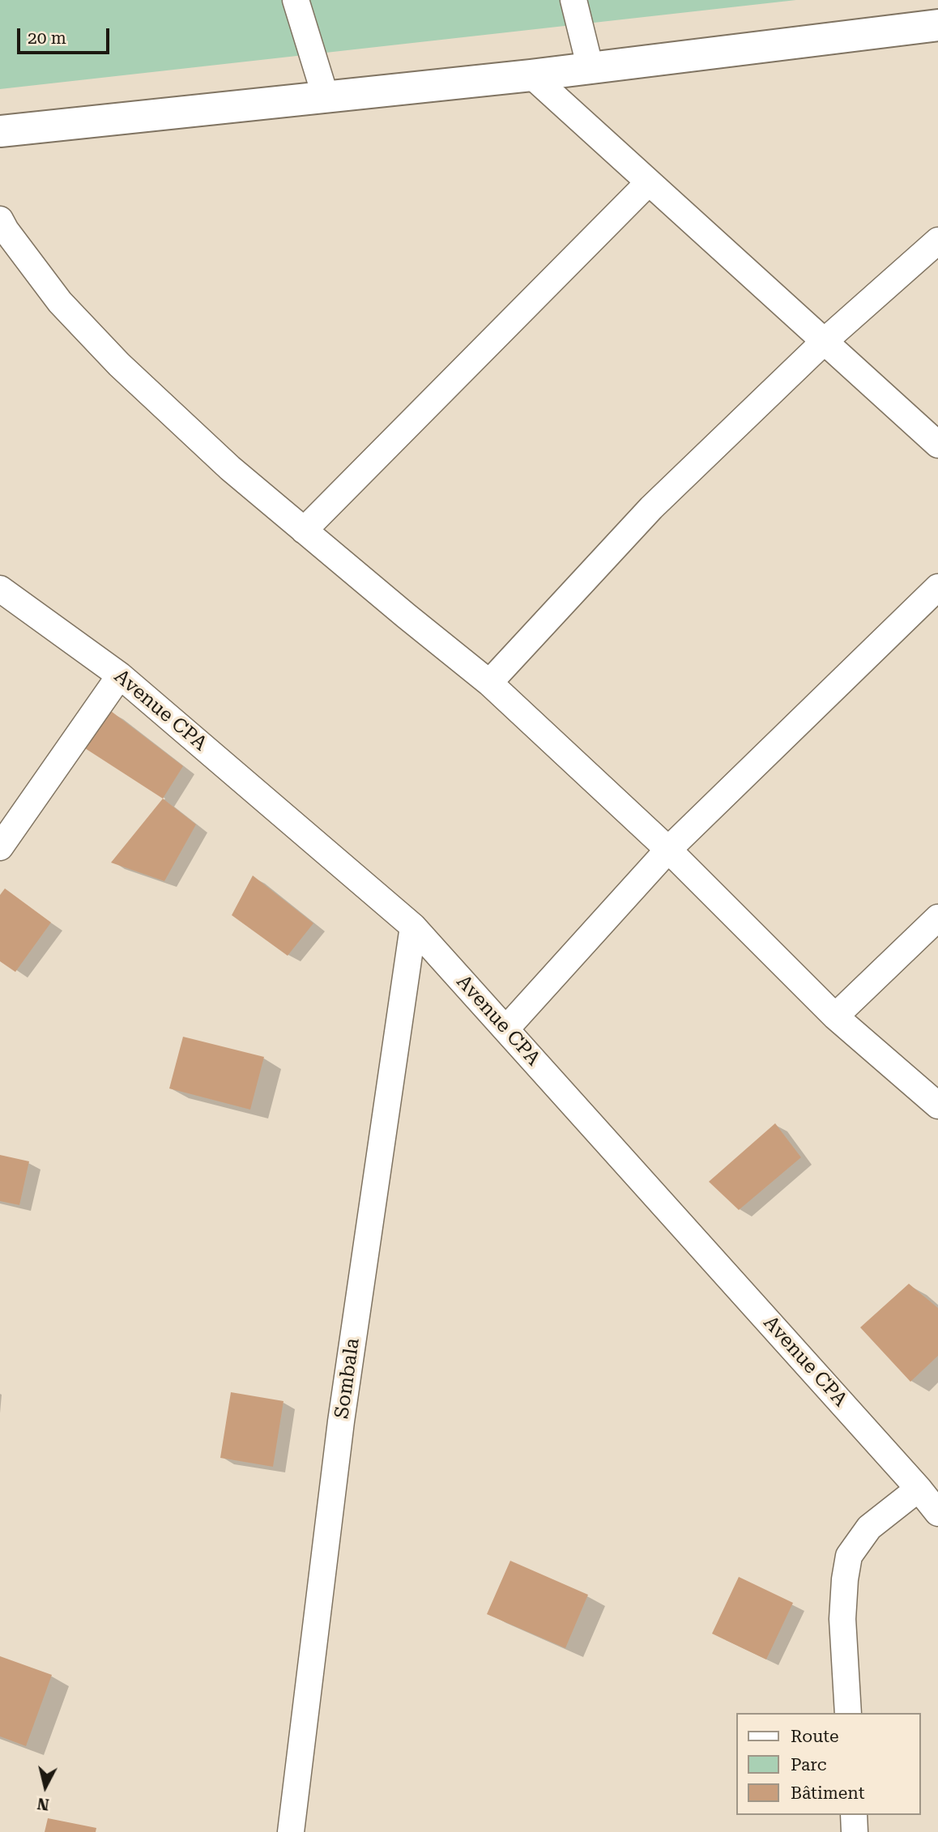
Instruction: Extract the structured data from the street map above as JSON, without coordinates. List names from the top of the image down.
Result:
{
  "streets": {
    "street": ["Avenue CPA", "Sombala"]
  },
  "crossings": [
    ["Avenue CPA", "Sombala"]
  ],
  "legend": ["Route", "Parc", "Bâtiment"],
  "scale_bar": "20 m",
  "north": "bottom"
}
